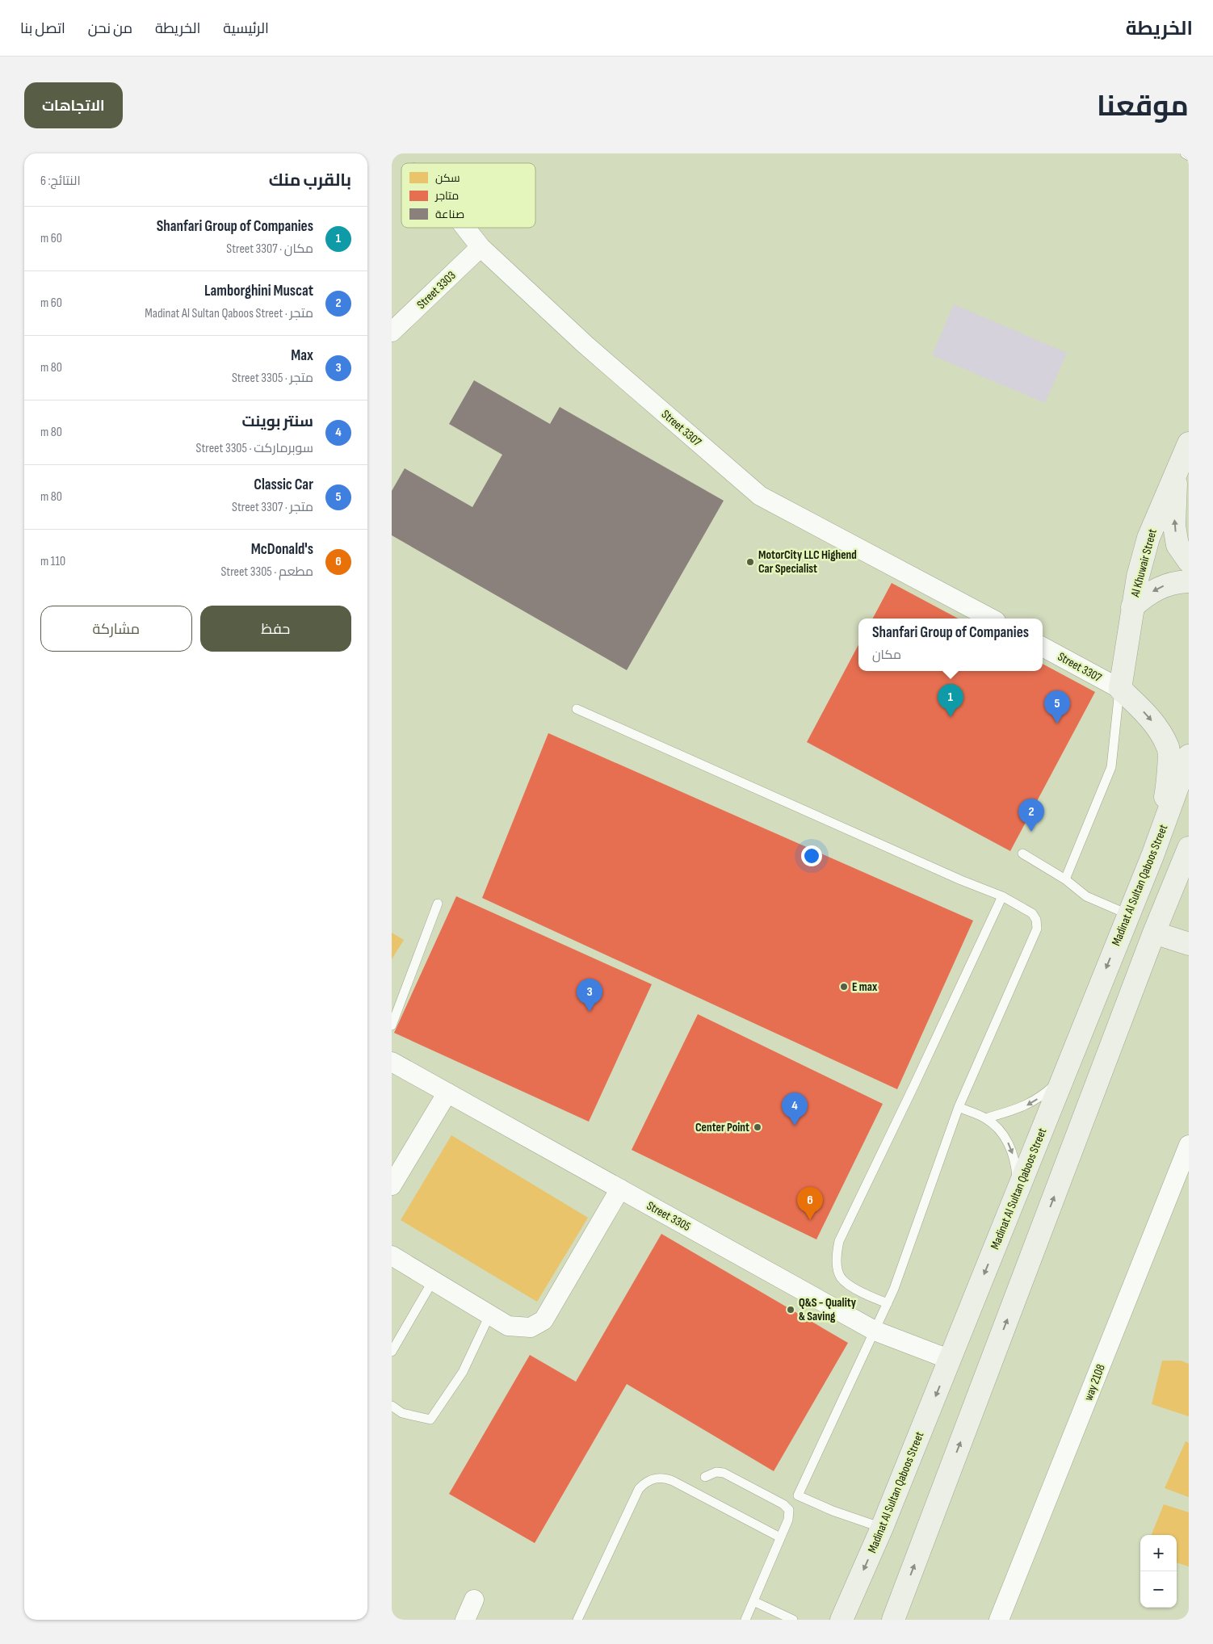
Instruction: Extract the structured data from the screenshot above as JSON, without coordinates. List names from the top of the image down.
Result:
{
  "streets": {
    "main road": ["Al Khuwair Street", "Madinat Al Sultan Qaboos Street"],
    "street": [
      "Street 3303",
      "Street 3307",
      "Street 3305",
      "way 2108"
    ]
  },
  "crossings": [
    ["Street 3303", "Street 3307"],
    ["Street 3307", "Al Khuwair Street"],
    ["Madinat Al Sultan Qaboos Street", "Street 3305"]
  ],
  "places": [
    "MotorCity LLC Highend Car Specialist",
    "E max",
    "Center Point",
    "Q&S - Quality & Saving"
  ],
  "legend": ["سكن", "متاجر", "صناعة"],
  "page": {
    "header": "الخريطة",
    "nav": [
      "الرئيسية",
      "الخريطة",
      "من نحن",
      "اتصل بنا"
    ],
    "title": "موقعنا",
    "buttons": [
      "الاتجاهات",
      ["حفظ", "مشاركة"]
    ],
    "heading": ["بالقرب منك", "النتائج: 6"],
    "list": [
      {
        "mark": "1",
        "name": "Shanfari Group of Companies",
        "note": "مكان · Street 3307",
        "value": "60 m"
      },
      {
        "mark": "2",
        "name": "Lamborghini Muscat",
        "note": "متجر · Madinat Al Sultan Qaboos Street",
        "value": "60 m"
      },
      {
        "mark": "3",
        "name": "Max",
        "note": "متجر · Street 3305",
        "value": "80 m"
      },
      {
        "mark": "4",
        "name": "سنتر بوينت",
        "note": "سوبرماركت · Street 3305",
        "value": "80 m"
      },
      {
        "mark": "5",
        "name": "Classic Car",
        "note": "متجر · Street 3307",
        "value": "80 m"
      },
      {
        "mark": "6",
        "name": "McDonald's",
        "note": "مطعم · Street 3305",
        "value": "110 m"
      }
    ],
    "popup": ["Shanfari Group of Companies", "مكان"],
    "pins": [
      "1",
      "5",
      "2",
      "3",
      "4",
      "6"
    ],
    "map_buttons": ["+", "−"]
  }
}
